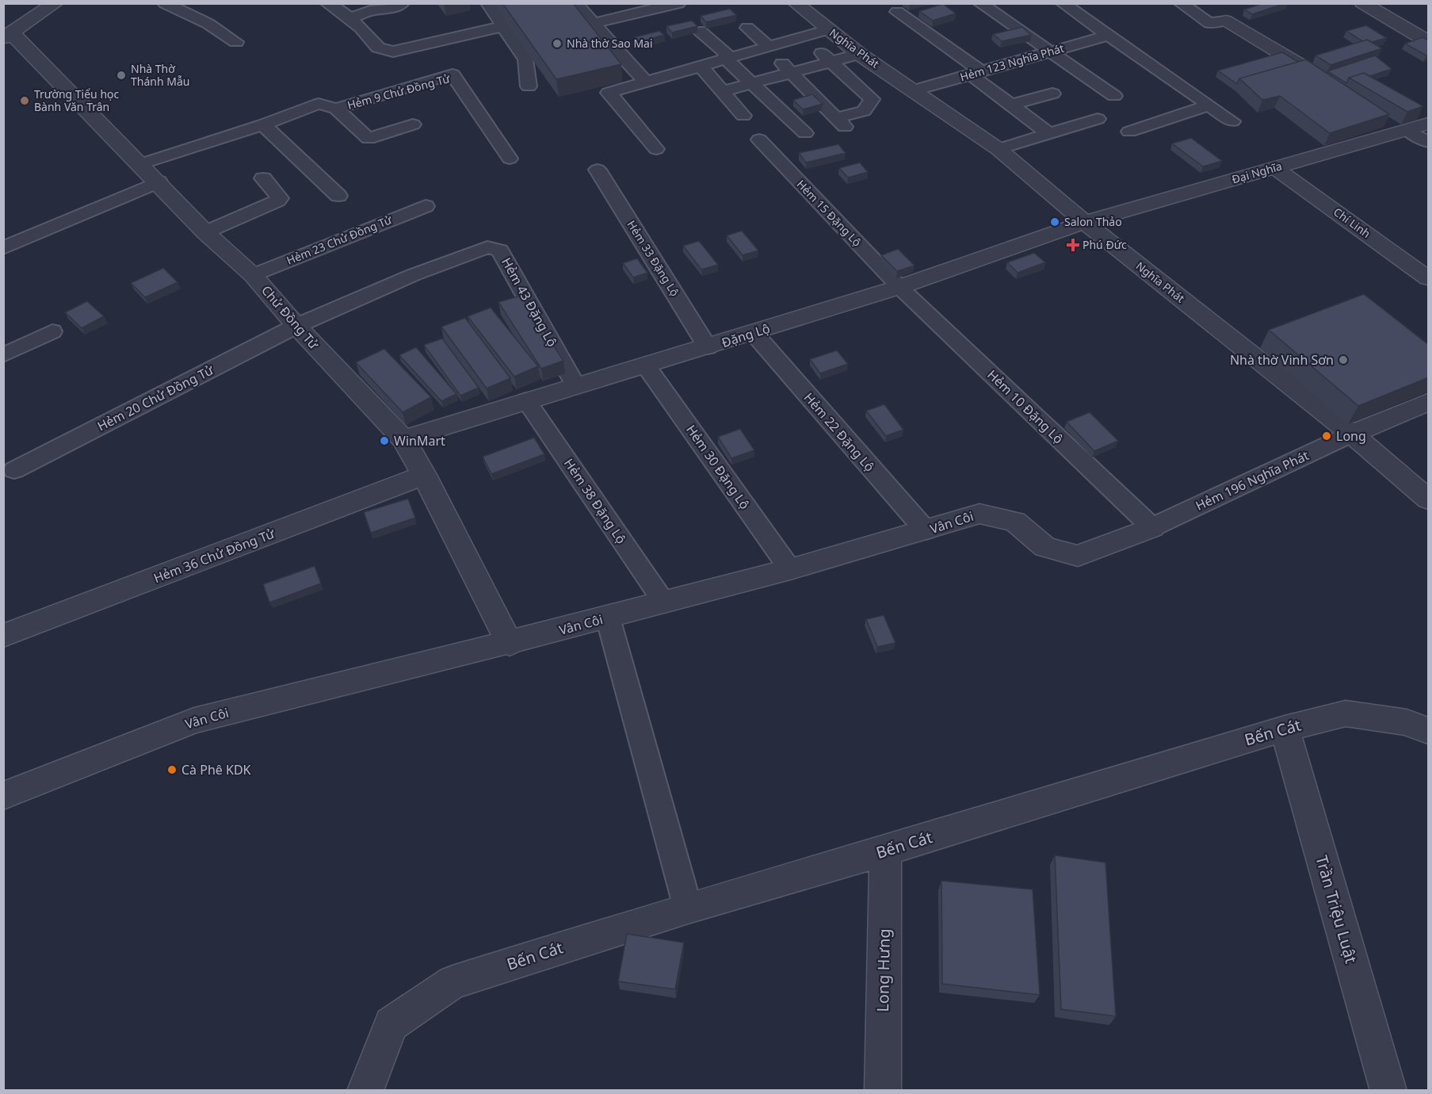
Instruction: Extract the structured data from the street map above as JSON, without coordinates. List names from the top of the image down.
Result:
{
  "streets": {
    "street": [
      "Nghĩa Phát",
      "Đại Nghĩa",
      "Chí Linh",
      "Chử Đồng Tử",
      "Đặng Lộ",
      "Vân Côi",
      "Hẻm 36 Chử Đồng Tử",
      "Bến Cát",
      "Trần Triệu Luật",
      "Long Hưng"
    ],
    "lane": [
      "Hẻm 123 Nghĩa Phát",
      "Hẻm 9 Chử Đồng Tử",
      "Hẻm 15 Đặng Lộ",
      "Hẻm 23 Chử Đồng Tử",
      "Hẻm 33 Đặng Lộ",
      "Hẻm 43 Đặng Lộ",
      "Hẻm 20 Chử Đồng Tử",
      "Hẻm 10 Đặng Lộ",
      "Hẻm 22 Đặng Lộ",
      "Hẻm 30 Đặng Lộ",
      "Hẻm 196 Nghĩa Phát",
      "Hẻm 38 Đặng Lộ"
    ]
  },
  "crossings": [
    ["Nghĩa Phát", "Hẻm 123 Nghĩa Phát"],
    ["Nghĩa Phát", "Đại Nghĩa"],
    ["Nghĩa Phát", "Đặng Lộ"],
    ["Nghĩa Phát", "Hẻm 196 Nghĩa Phát"],
    ["Hẻm 9 Chử Đồng Tử", "Chử Đồng Tử"],
    ["Đại Nghĩa", "Chí Linh"],
    ["Đại Nghĩa", "Đặng Lộ"],
    ["Hẻm 15 Đặng Lộ", "Đặng Lộ"],
    ["Hẻm 15 Đặng Lộ", "Hẻm 10 Đặng Lộ"],
    ["Hẻm 23 Chử Đồng Tử", "Chử Đồng Tử"],
    ["Hẻm 33 Đặng Lộ", "Đặng Lộ"],
    ["Hẻm 43 Đặng Lộ", "Chử Đồng Tử"],
    ["Hẻm 43 Đặng Lộ", "Đặng Lộ"],
    ["Hẻm 43 Đặng Lộ", "Hẻm 20 Chử Đồng Tử"],
    ["Chử Đồng Tử", "Đặng Lộ"],
    ["Chử Đồng Tử", "Hẻm 20 Chử Đồng Tử"],
    ["Chử Đồng Tử", "Vân Côi"],
    ["Chử Đồng Tử", "Hẻm 36 Chử Đồng Tử"],
    ["Đặng Lộ", "Hẻm 10 Đặng Lộ"],
    ["Đặng Lộ", "Hẻm 22 Đặng Lộ"],
    ["Đặng Lộ", "Hẻm 30 Đặng Lộ"],
    ["Đặng Lộ", "Hẻm 38 Đặng Lộ"],
    ["Hẻm 10 Đặng Lộ", "Hẻm 196 Nghĩa Phát"],
    ["Hẻm 10 Đặng Lộ", "Vân Côi"],
    ["Hẻm 22 Đặng Lộ", "Vân Côi"],
    ["Hẻm 30 Đặng Lộ", "Vân Côi"],
    ["Hẻm 196 Nghĩa Phát", "Vân Côi"],
    ["Hẻm 38 Đặng Lộ", "Vân Côi"],
    ["Bến Cát", "Trần Triệu Luật"],
    ["Bến Cát", "Long Hưng"]
  ],
  "places": {
    "other": [
      "Nhà thờ Sao Mai",
      "Nhà Thờ Thánh Mẫu",
      "Trường Tiểu học Bành Văn Trân",
      "Salon Thảo",
      "Nhà thờ Vinh Sơn",
      "Long",
      "WinMart",
      "Cà Phê KDK"
    ],
    "health": ["Phú Đức"]
  }
}
